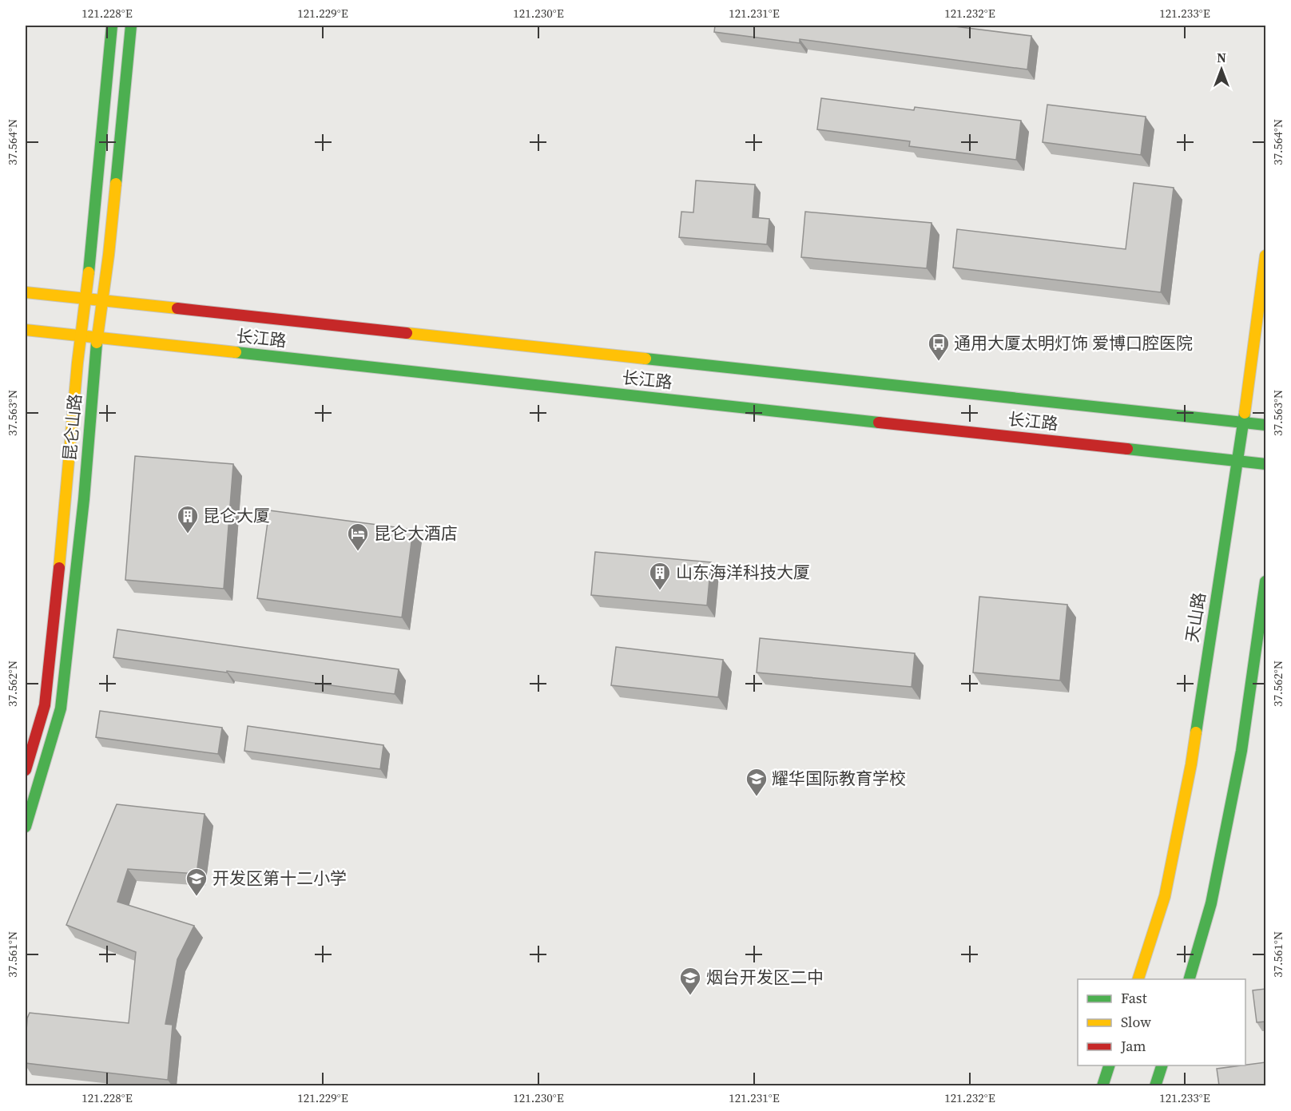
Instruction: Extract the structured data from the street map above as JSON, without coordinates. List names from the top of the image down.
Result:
{
  "streets": {
    "street": ["长江路", "昆仑山路", "天山路"]
  },
  "crossings": [
    ["长江路", "昆仑山路"],
    ["长江路", "天山路"]
  ],
  "places": {
    "bus stop": ["通用大厦太明灯饰 爱博口腔医院"],
    "building": ["昆仑大厦", "山东海洋科技大厦"],
    "hotel": ["昆仑大酒店"],
    "school or university": ["耀华国际教育学校", "开发区第十二小学", "烟台开发区二中"]
  },
  "legend": ["Fast", "Slow", "Jam"],
  "north": "top",
  "coordinates": [
    "121.228°E",
    "121.229°E",
    "121.230°E",
    "121.231°E",
    "121.232°E",
    "121.233°E",
    "37.564°N",
    "37.563°N",
    "37.562°N",
    "37.561°N"
  ]
}
